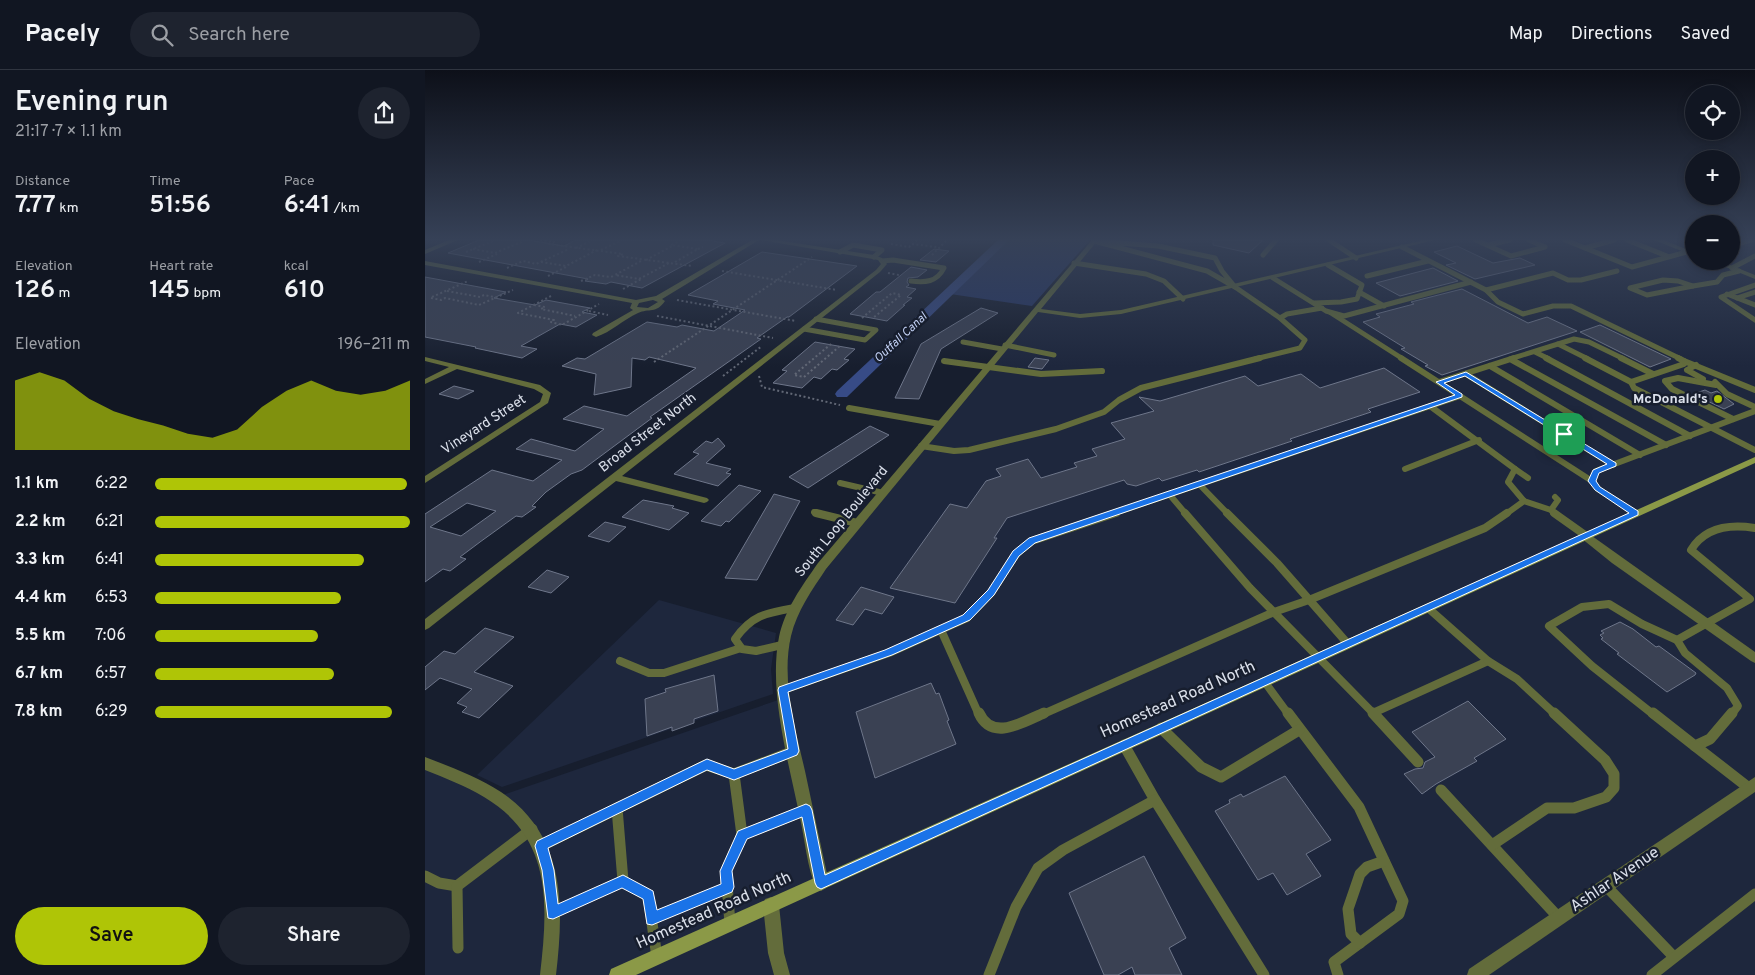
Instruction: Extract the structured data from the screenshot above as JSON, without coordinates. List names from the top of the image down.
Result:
{
  "streets": {
    "main road": ["Homestead Road North"],
    "street": [
      "Vineyard Street",
      "Broad Street North",
      "South Loop Boulevard",
      "Ashlar Avenue"
    ]
  },
  "crossings": [
    ["South Loop Boulevard", "Homestead Road North"]
  ],
  "water": ["Outfall Canal"],
  "places": ["McDonald's"],
  "page": {
    "header": "Pacely",
    "search": "Search here",
    "nav": ["Map", "Directions", "Saved"],
    "heading": ["Evening run", "21:17 · 7 × 1.1 km"],
    "map_buttons": ["+", "−"],
    "stats": [
      ["Distance", "7.77 km"],
      ["Time", "51:56"],
      ["Pace", "6:41 /km"],
      ["Elevation", "126 m"],
      ["Heart rate", "145 bpm"],
      ["kcal", "610"]
    ],
    "chart": ["Elevation", "196–211 m"],
    "list": [
      {
        "name": "1.1 km",
        "note": "6:22"
      },
      {
        "name": "2.2 km",
        "note": "6:21"
      },
      {
        "name": "3.3 km",
        "note": "6:41"
      },
      {
        "name": "4.4 km",
        "note": "6:53"
      },
      {
        "name": "5.5 km",
        "note": "7:06"
      },
      {
        "name": "6.7 km",
        "note": "6:57"
      },
      {
        "name": "7.8 km",
        "note": "6:29"
      }
    ],
    "buttons": ["Save", "Share"]
  }
}
